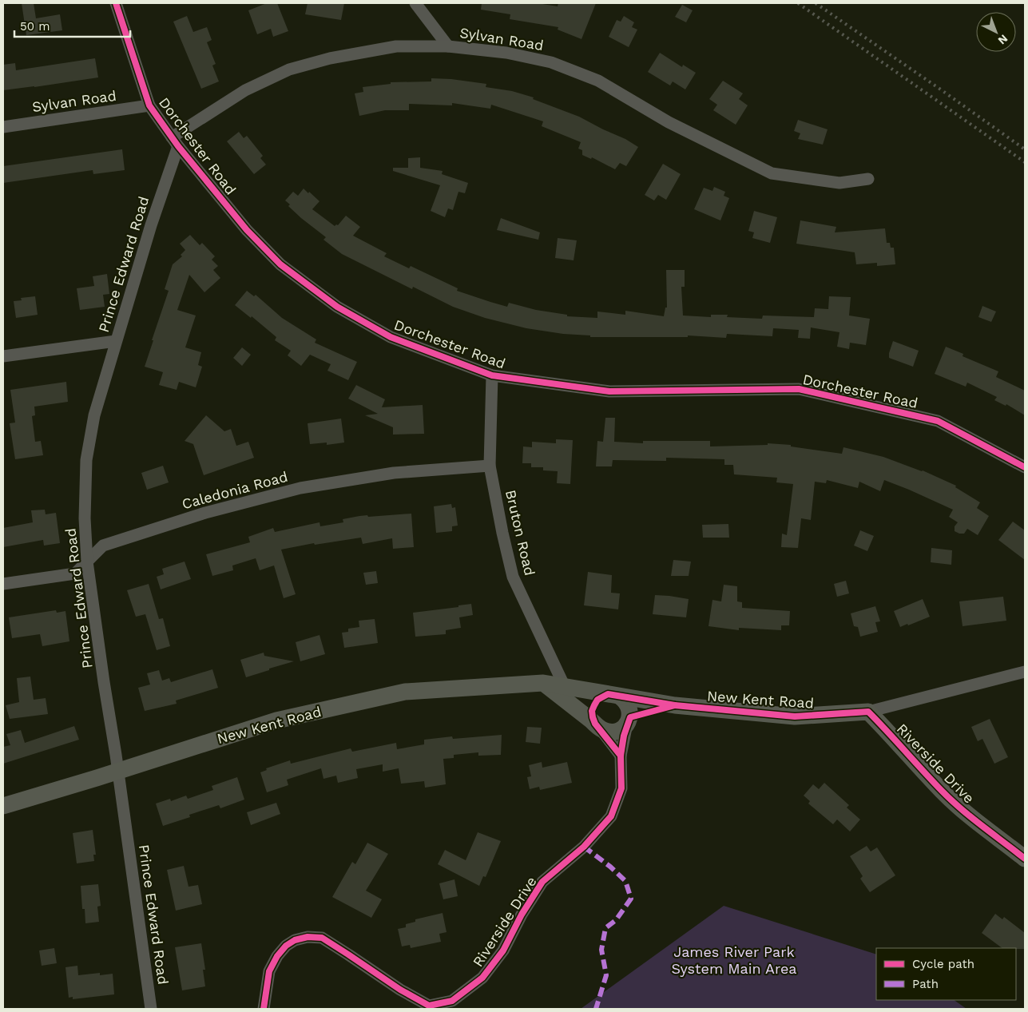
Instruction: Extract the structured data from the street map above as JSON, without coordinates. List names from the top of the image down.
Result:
{
  "streets": {
    "street": [
      "Sylvan Road",
      "Dorchester Road",
      "Prince Edward Road",
      "Caledonia Road",
      "Bruton Road",
      "New Kent Road",
      "Riverside Drive"
    ]
  },
  "crossings": [
    ["Sylvan Road", "Dorchester Road"],
    ["Sylvan Road", "Prince Edward Road"],
    ["Dorchester Road", "Prince Edward Road"],
    ["Dorchester Road", "Bruton Road"],
    ["Prince Edward Road", "Caledonia Road"],
    ["Prince Edward Road", "New Kent Road"],
    ["Caledonia Road", "Bruton Road"],
    ["Bruton Road", "New Kent Road"],
    ["New Kent Road", "Riverside Drive"]
  ],
  "parks": ["James River Park System Main Area"],
  "legend": ["Cycle path", "Path"],
  "scale_bar": "50 m",
  "north": "bottom right"
}
